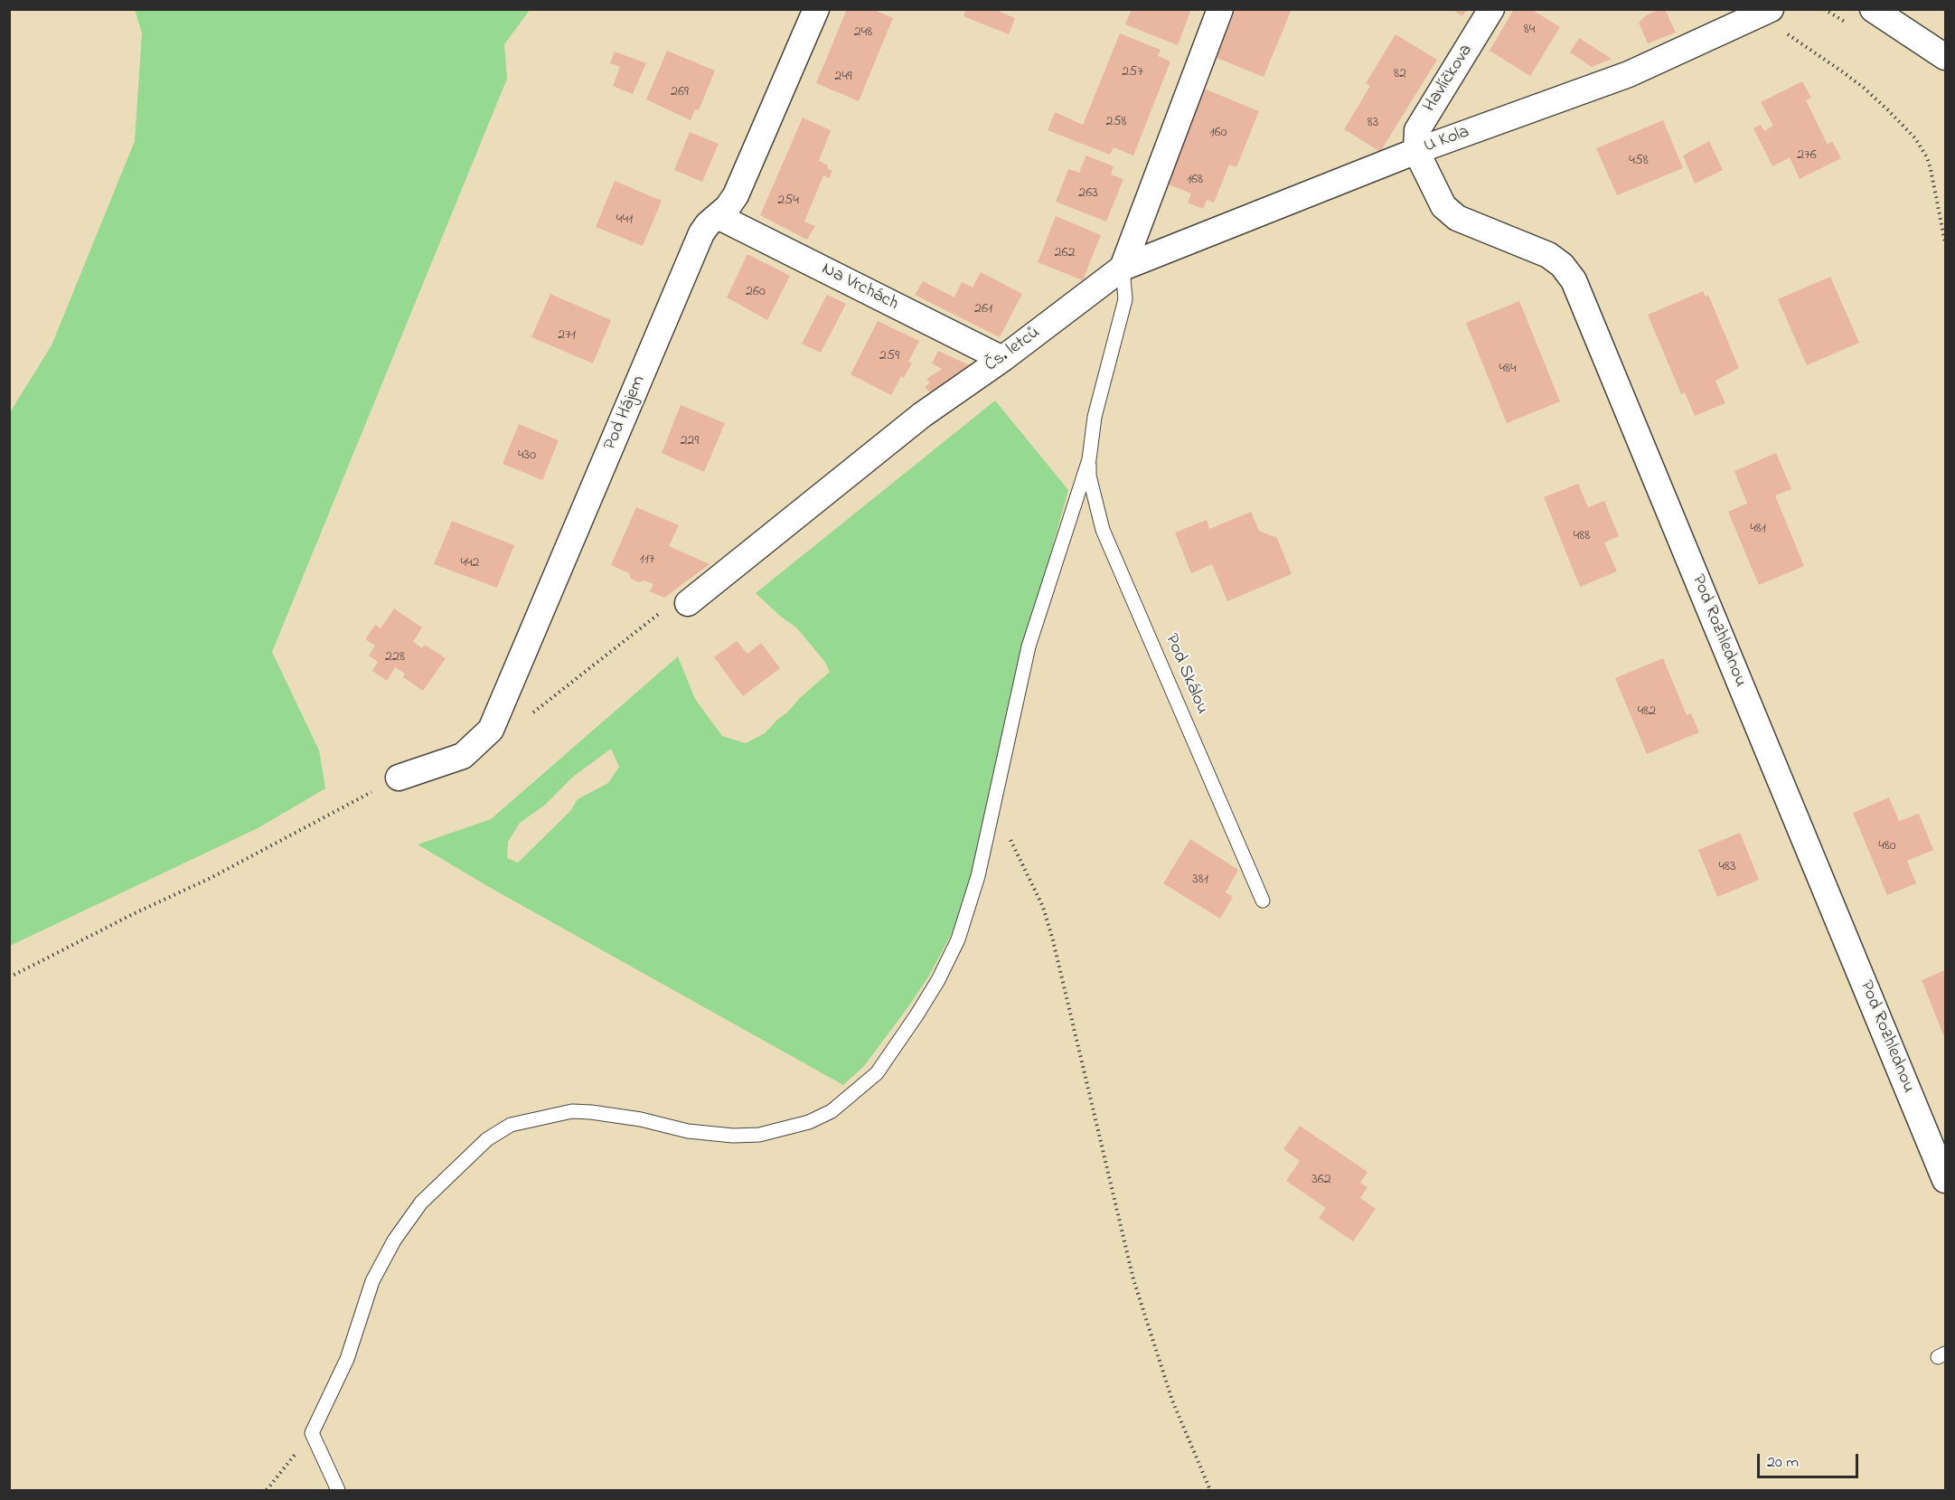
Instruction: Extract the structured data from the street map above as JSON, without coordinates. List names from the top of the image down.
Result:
{
  "streets": {
    "street": [
      "Havlíčkova",
      "U Kola",
      "Na Vrchách",
      "Čs. letců",
      "Pod Hájem",
      "Pod Rozhlednou"
    ],
    "lane": ["Pod Skálou"]
  },
  "crossings": [
    ["Havlíčkova", "U Kola"],
    ["Havlíčkova", "Pod Rozhlednou"],
    ["U Kola", "Čs. letců"],
    ["U Kola", "Pod Rozhlednou"],
    ["Na Vrchách", "Čs. letců"],
    ["Na Vrchách", "Pod Hájem"]
  ],
  "house_numbers": [
    "84",
    "248",
    "257",
    "82",
    "249",
    "269",
    "258",
    "83",
    "160",
    "276",
    "458",
    "168",
    "263",
    "254",
    "441",
    "262",
    "260",
    "261",
    "271",
    "259",
    "484",
    "229",
    "430",
    "481",
    "488",
    "117",
    "442",
    "228",
    "482",
    "480",
    "483",
    "381",
    "362"
  ],
  "scale_bar": "20 m"
}
